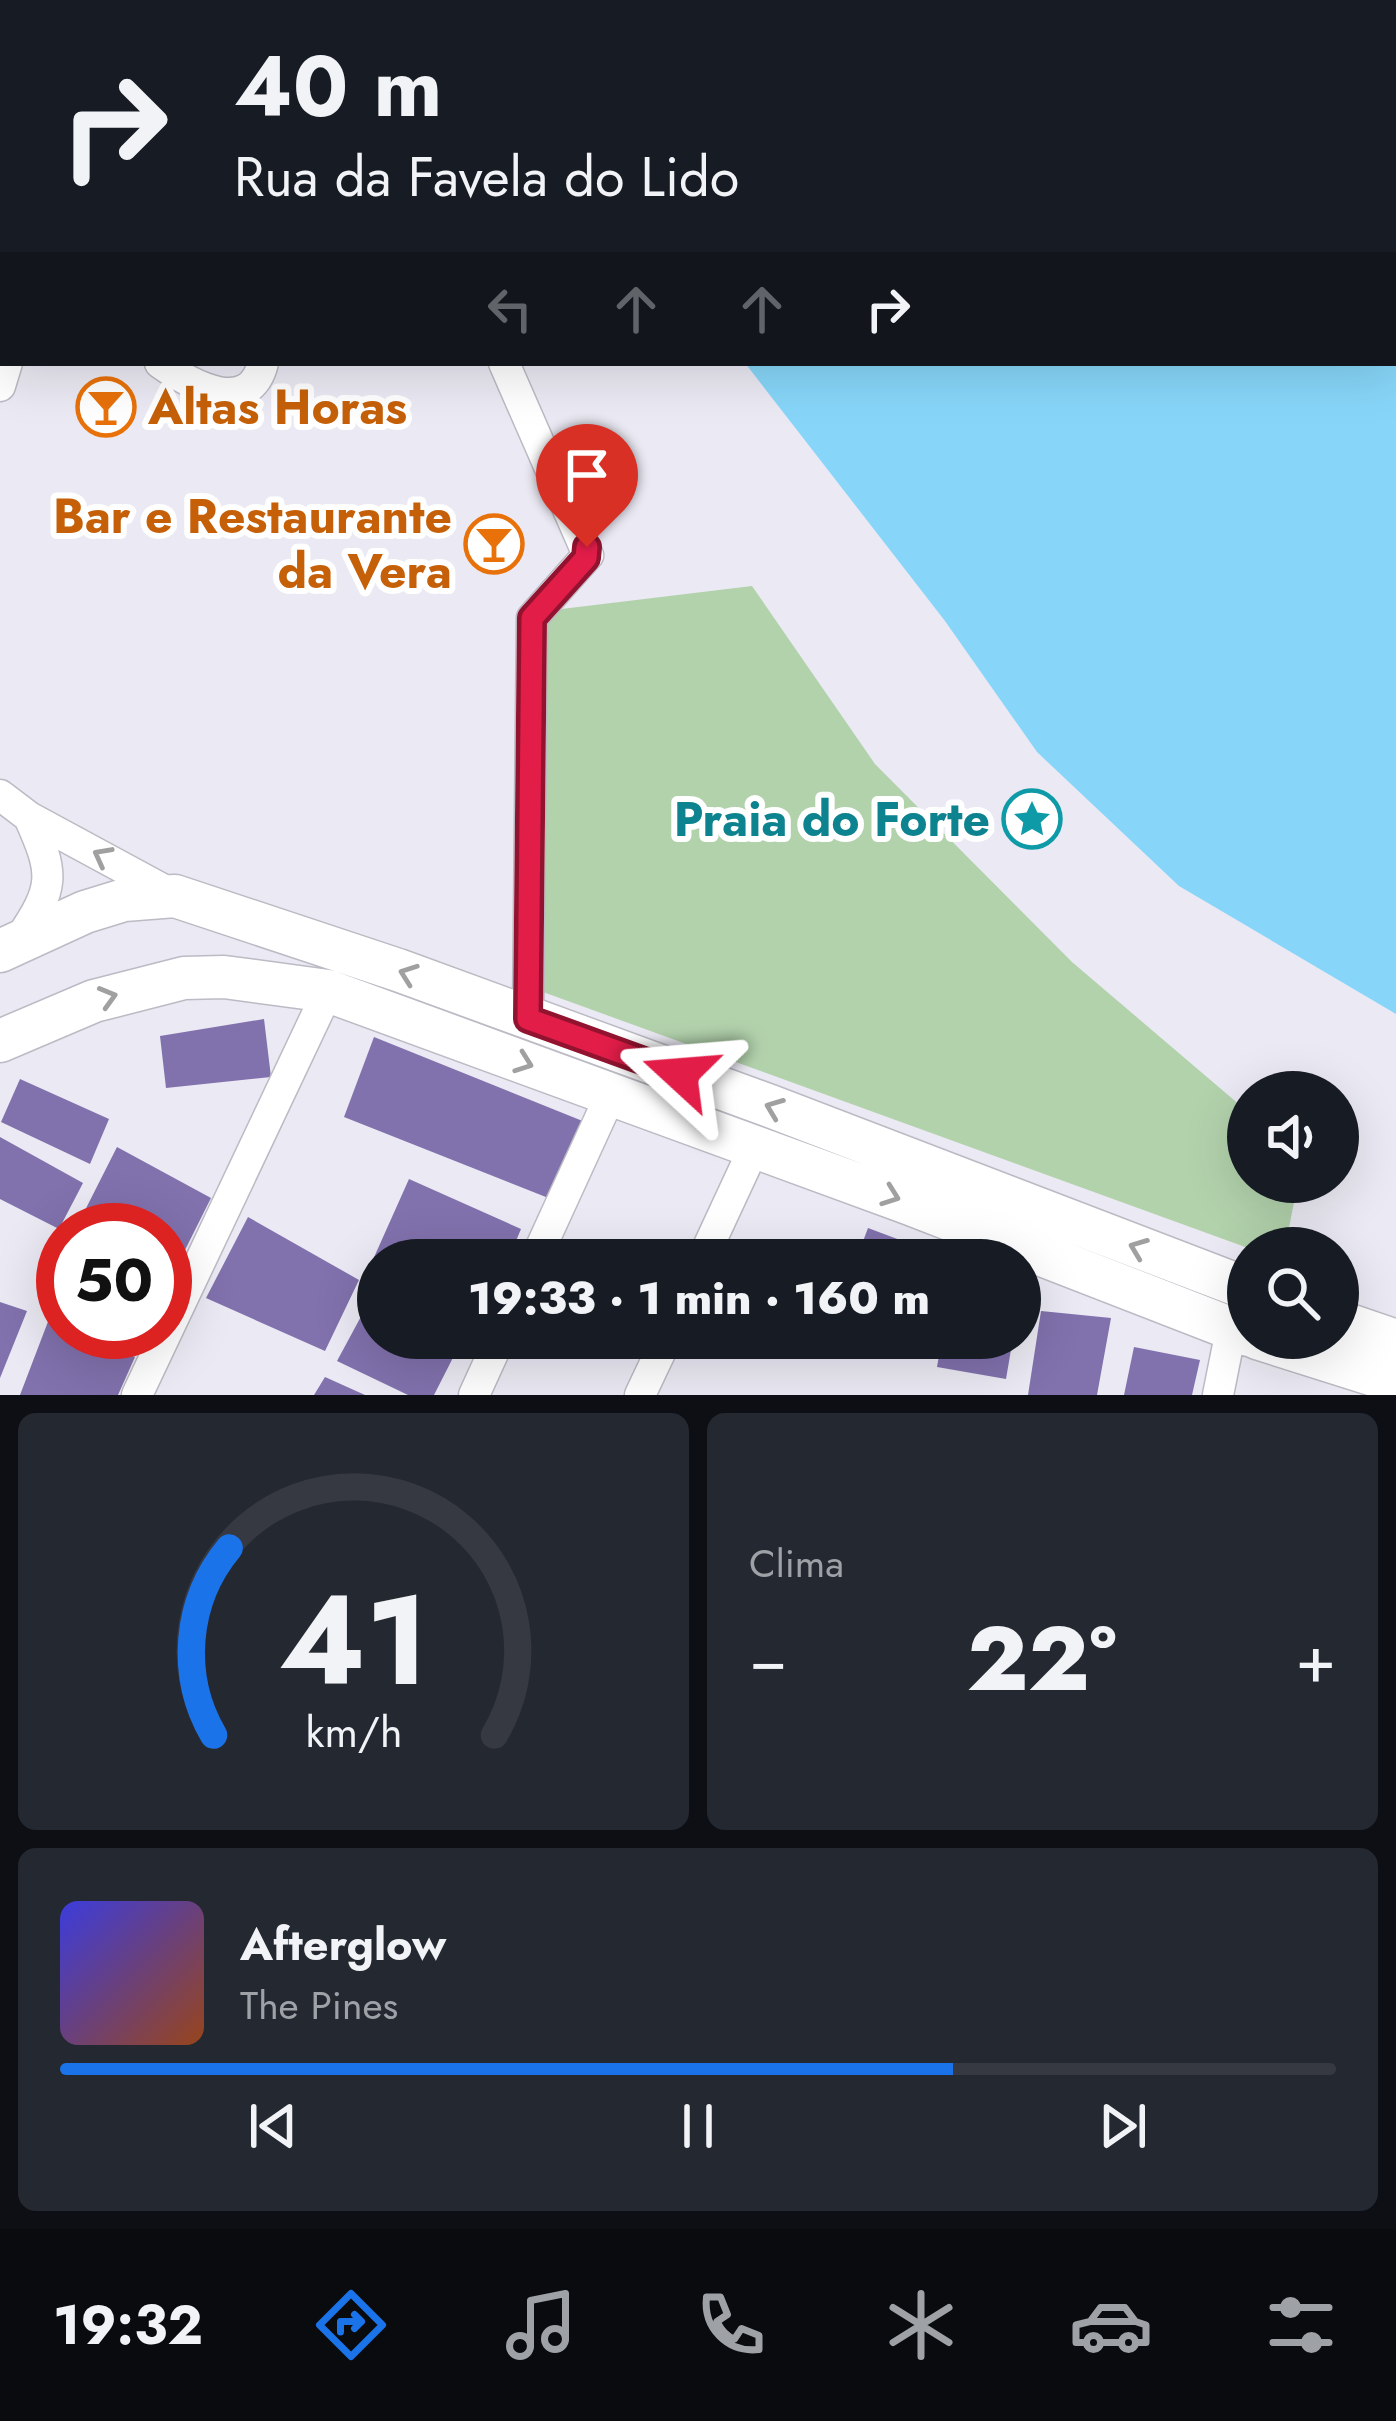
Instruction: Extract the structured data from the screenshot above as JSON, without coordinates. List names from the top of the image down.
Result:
{
  "places": {
    "bar": ["Altas Horas", "Bar e Restaurante da Vera"],
    "place": ["Praia do Forte"]
  },
  "page": {
    "turn": ["40 m", "Rua da Favela do Lido"],
    "limit": "50",
    "trip": "19:33 · 1 min · 160 m",
    "tile": "Clima",
    "heat": ["−", "22°", "+"],
    "song": ["Afterglow", "The Pines"],
    "tabs": "19:32",
    "gauge": ["41", "km/h"]
  }
}
